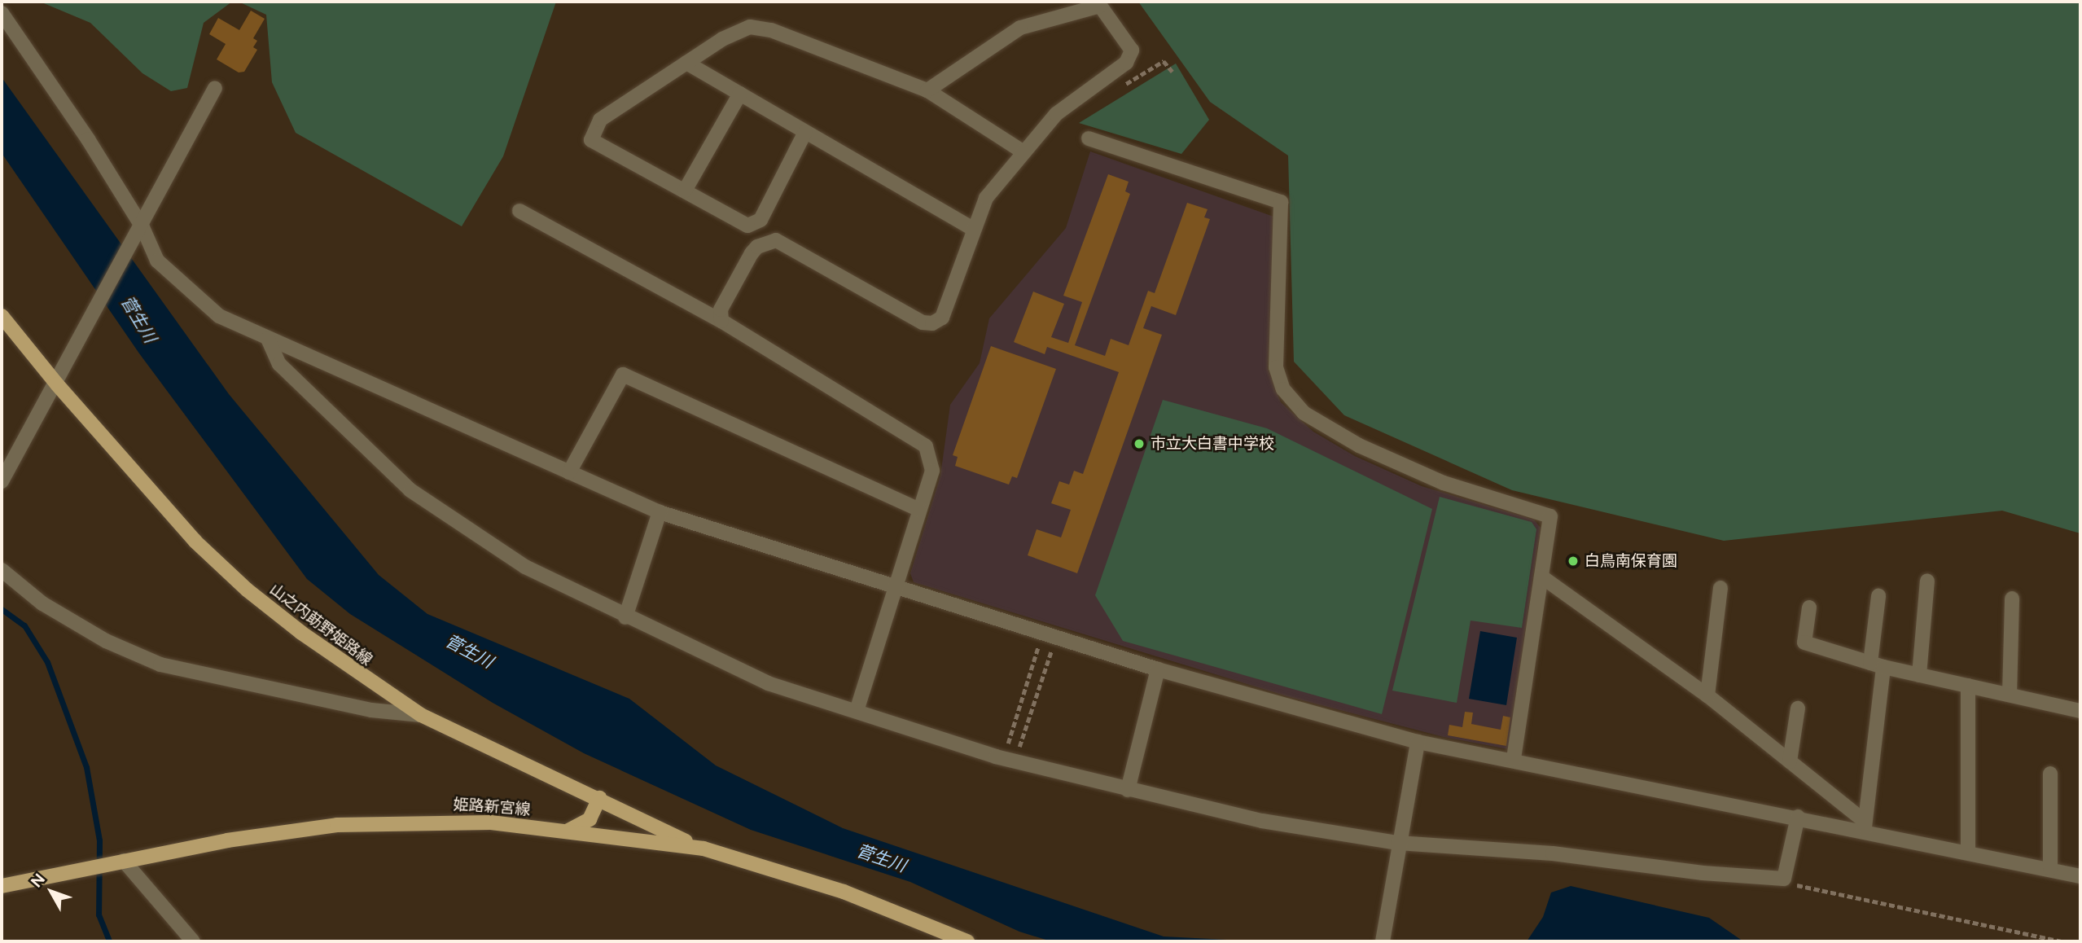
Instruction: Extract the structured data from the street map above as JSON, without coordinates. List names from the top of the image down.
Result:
{
  "streets": {
    "main road": ["山之内莇野姫路線", "姫路新宮線"]
  },
  "crossings": [
    ["山之内莇野姫路線", "姫路新宮線"]
  ],
  "water": ["菅生川"],
  "places": ["市立大白書中学校", "白鳥南保育園"],
  "north": "top left"
}
